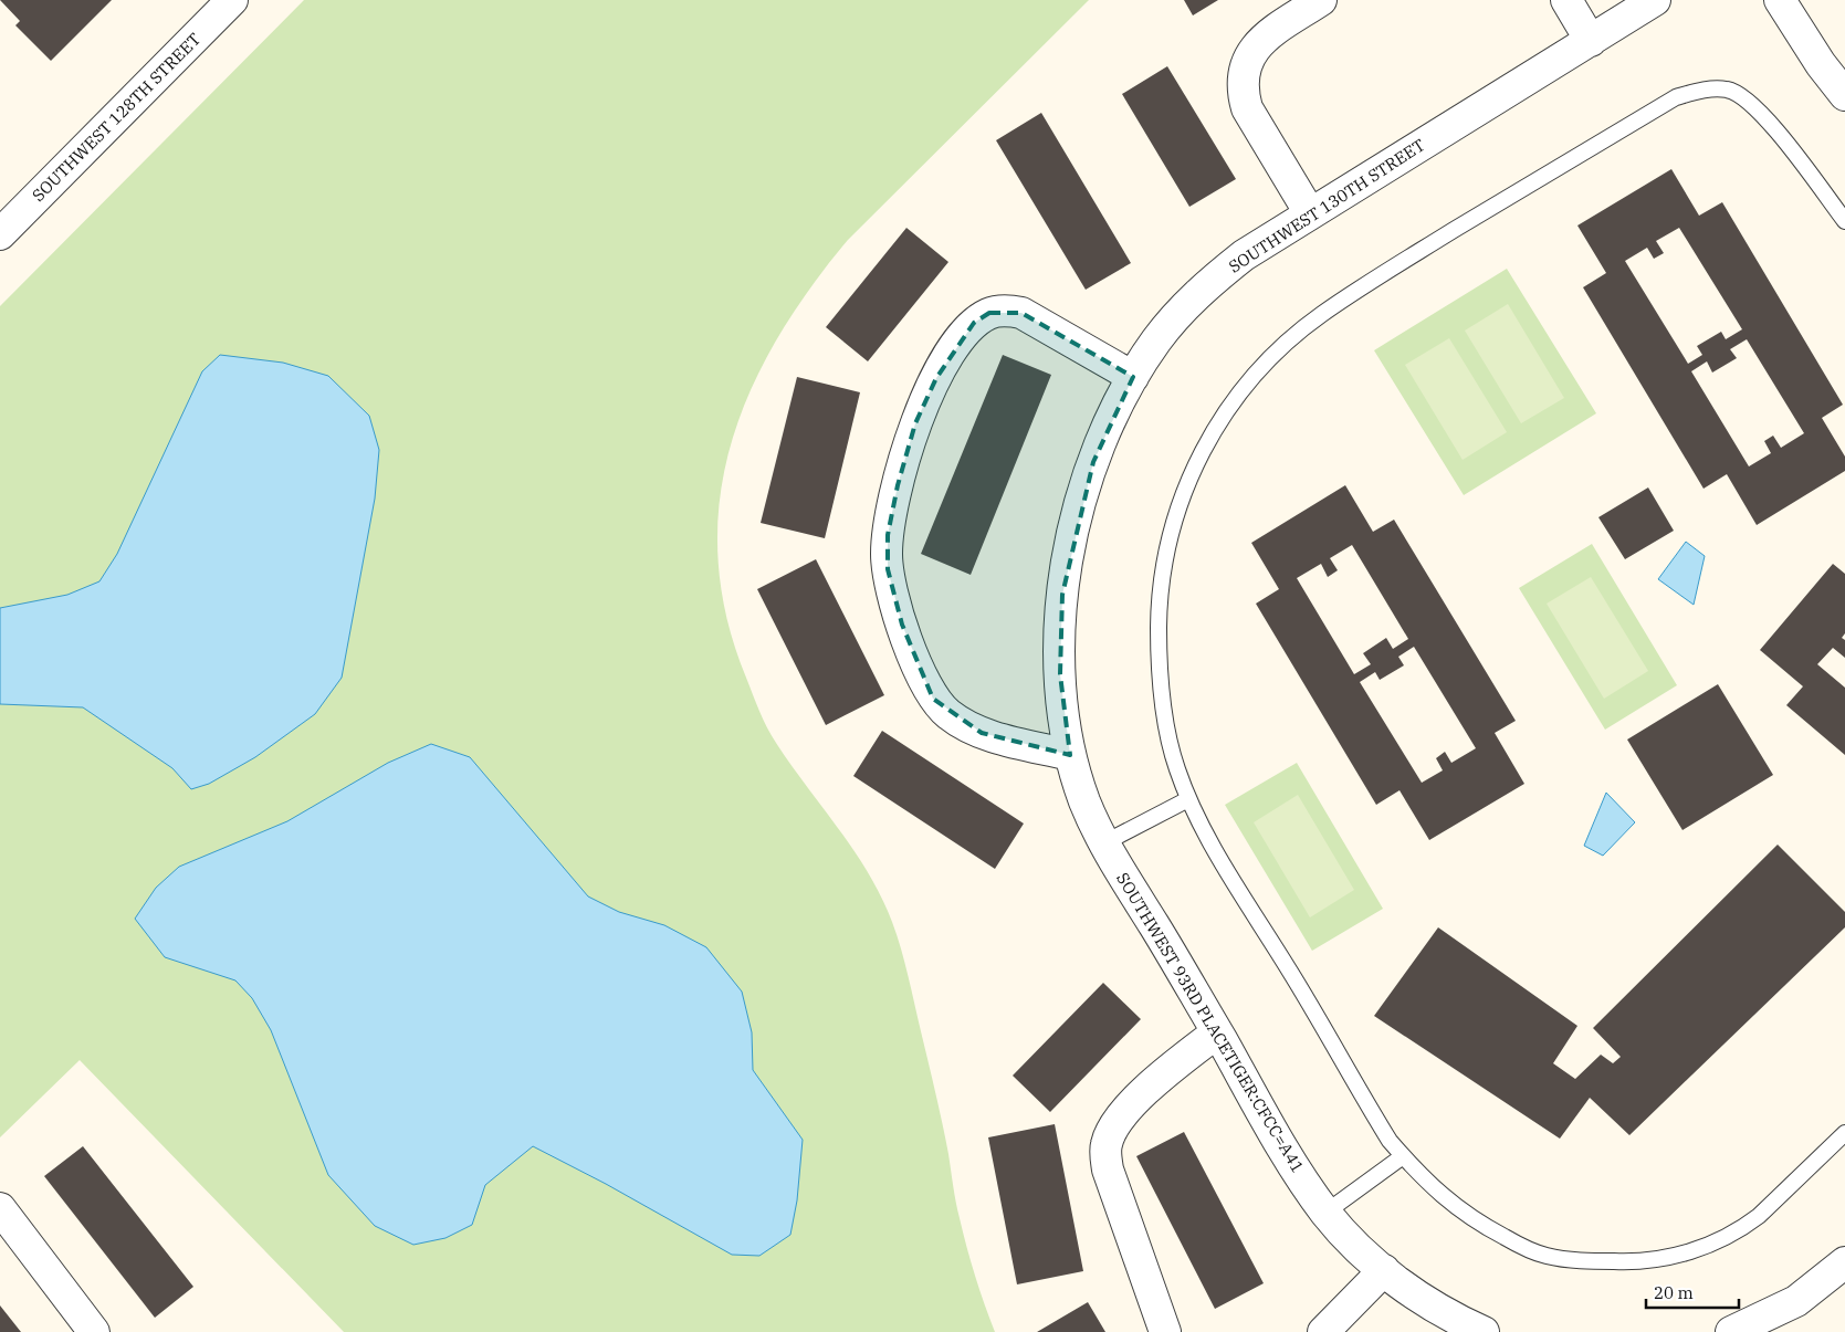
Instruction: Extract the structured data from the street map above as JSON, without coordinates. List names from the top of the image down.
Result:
{
  "streets": {
    "street": ["SOUTHWEST 128TH STREET", "SOUTHWEST 130TH STREET", "SOUTHWEST 93RD PLACETIGER:CFCC=A41"]
  },
  "crossings": [
    ["SOUTHWEST 130TH STREET", "SOUTHWEST 93RD PLACETIGER:CFCC=A41"]
  ],
  "scale_bar": "20 m"
}
